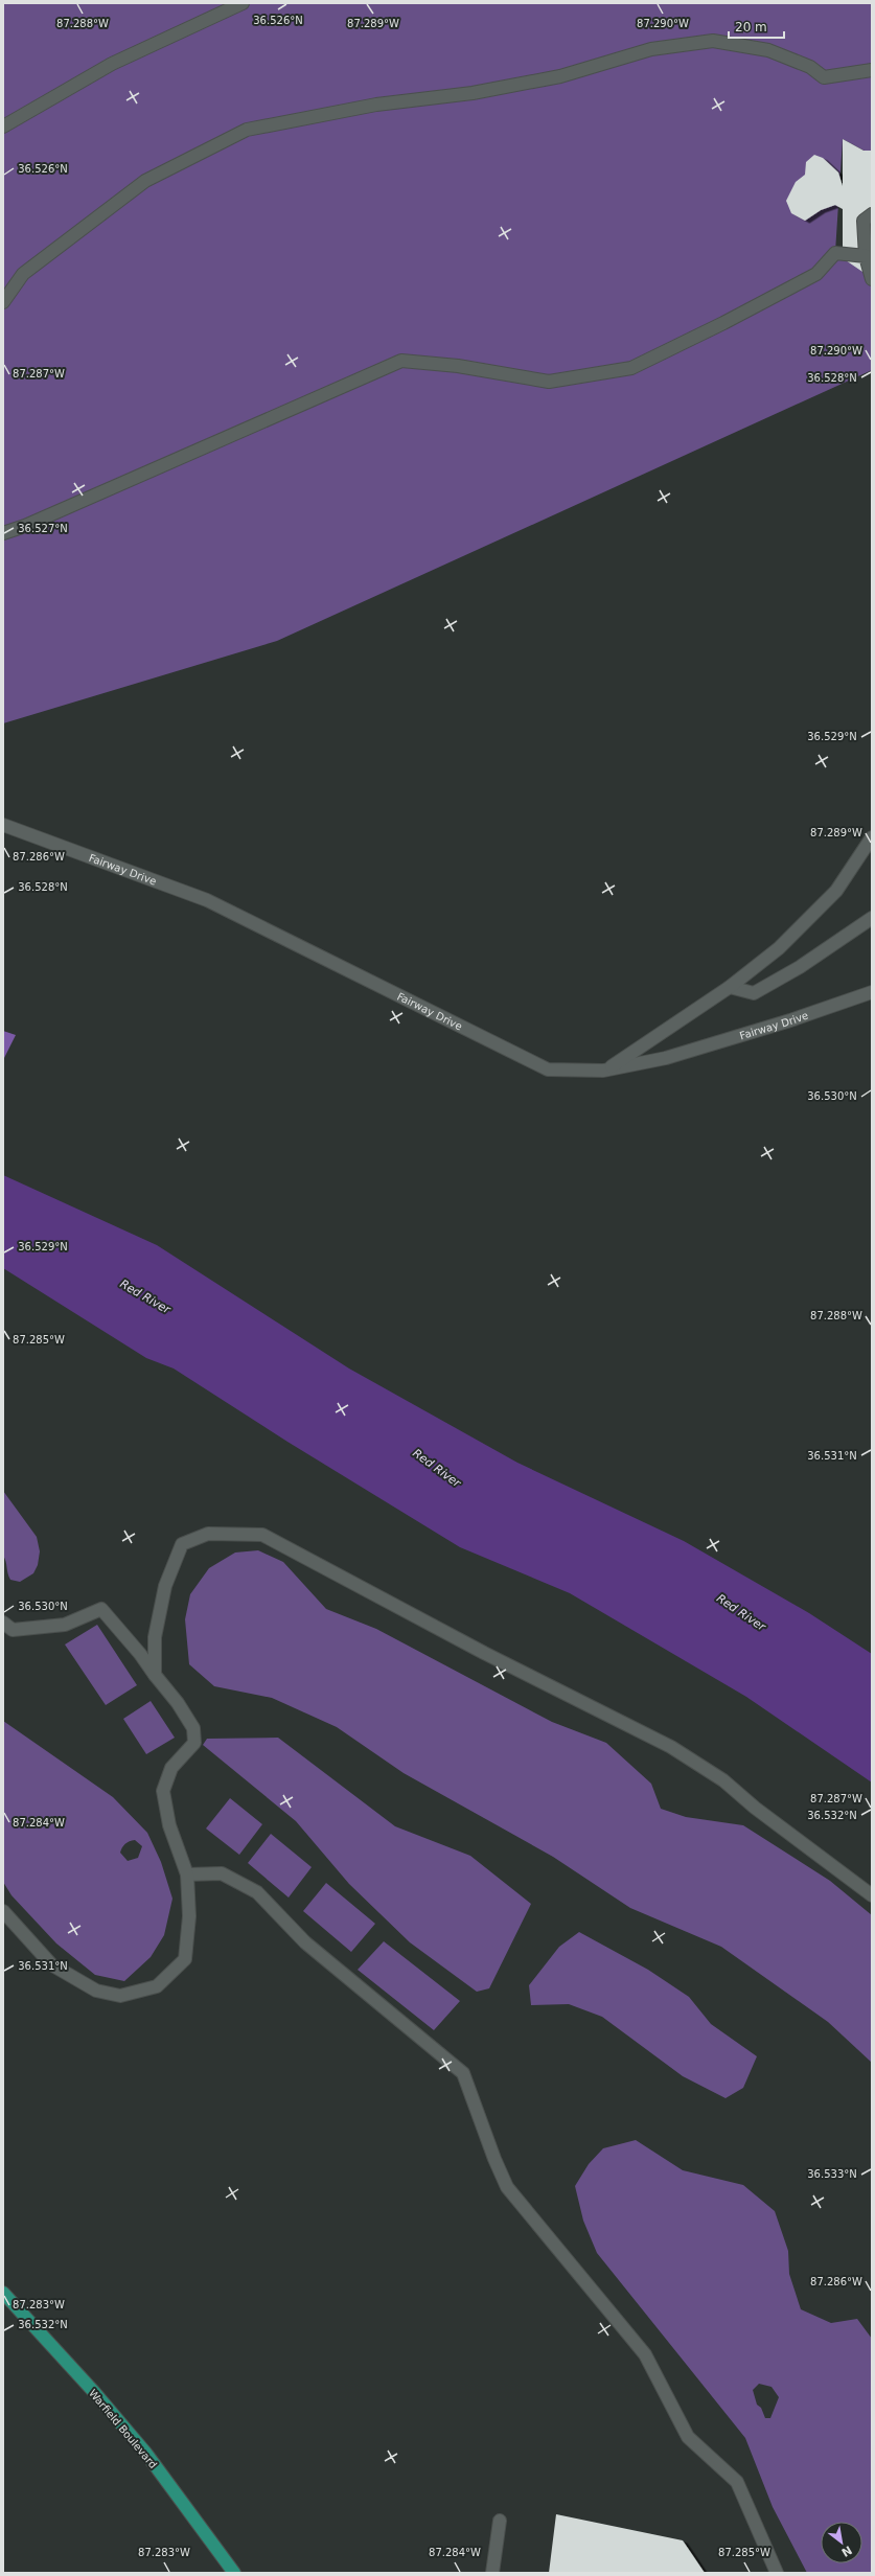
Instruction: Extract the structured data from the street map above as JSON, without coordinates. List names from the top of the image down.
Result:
{
  "streets": {
    "main road": ["Warfield Boulevard"],
    "street": ["Fairway Drive"]
  },
  "water": ["Red River"],
  "scale_bar": "20 m",
  "north": "bottom right",
  "coordinates": [
    "36.526°N",
    "87.288°W",
    "87.289°W",
    "87.290°W",
    "87.287°W",
    "36.528°N",
    "36.527°N",
    "36.529°N",
    "87.286°W",
    "36.530°N",
    "87.285°W",
    "36.531°N",
    "36.532°N",
    "87.284°W",
    "36.533°N",
    "87.283°W"
  ]
}
